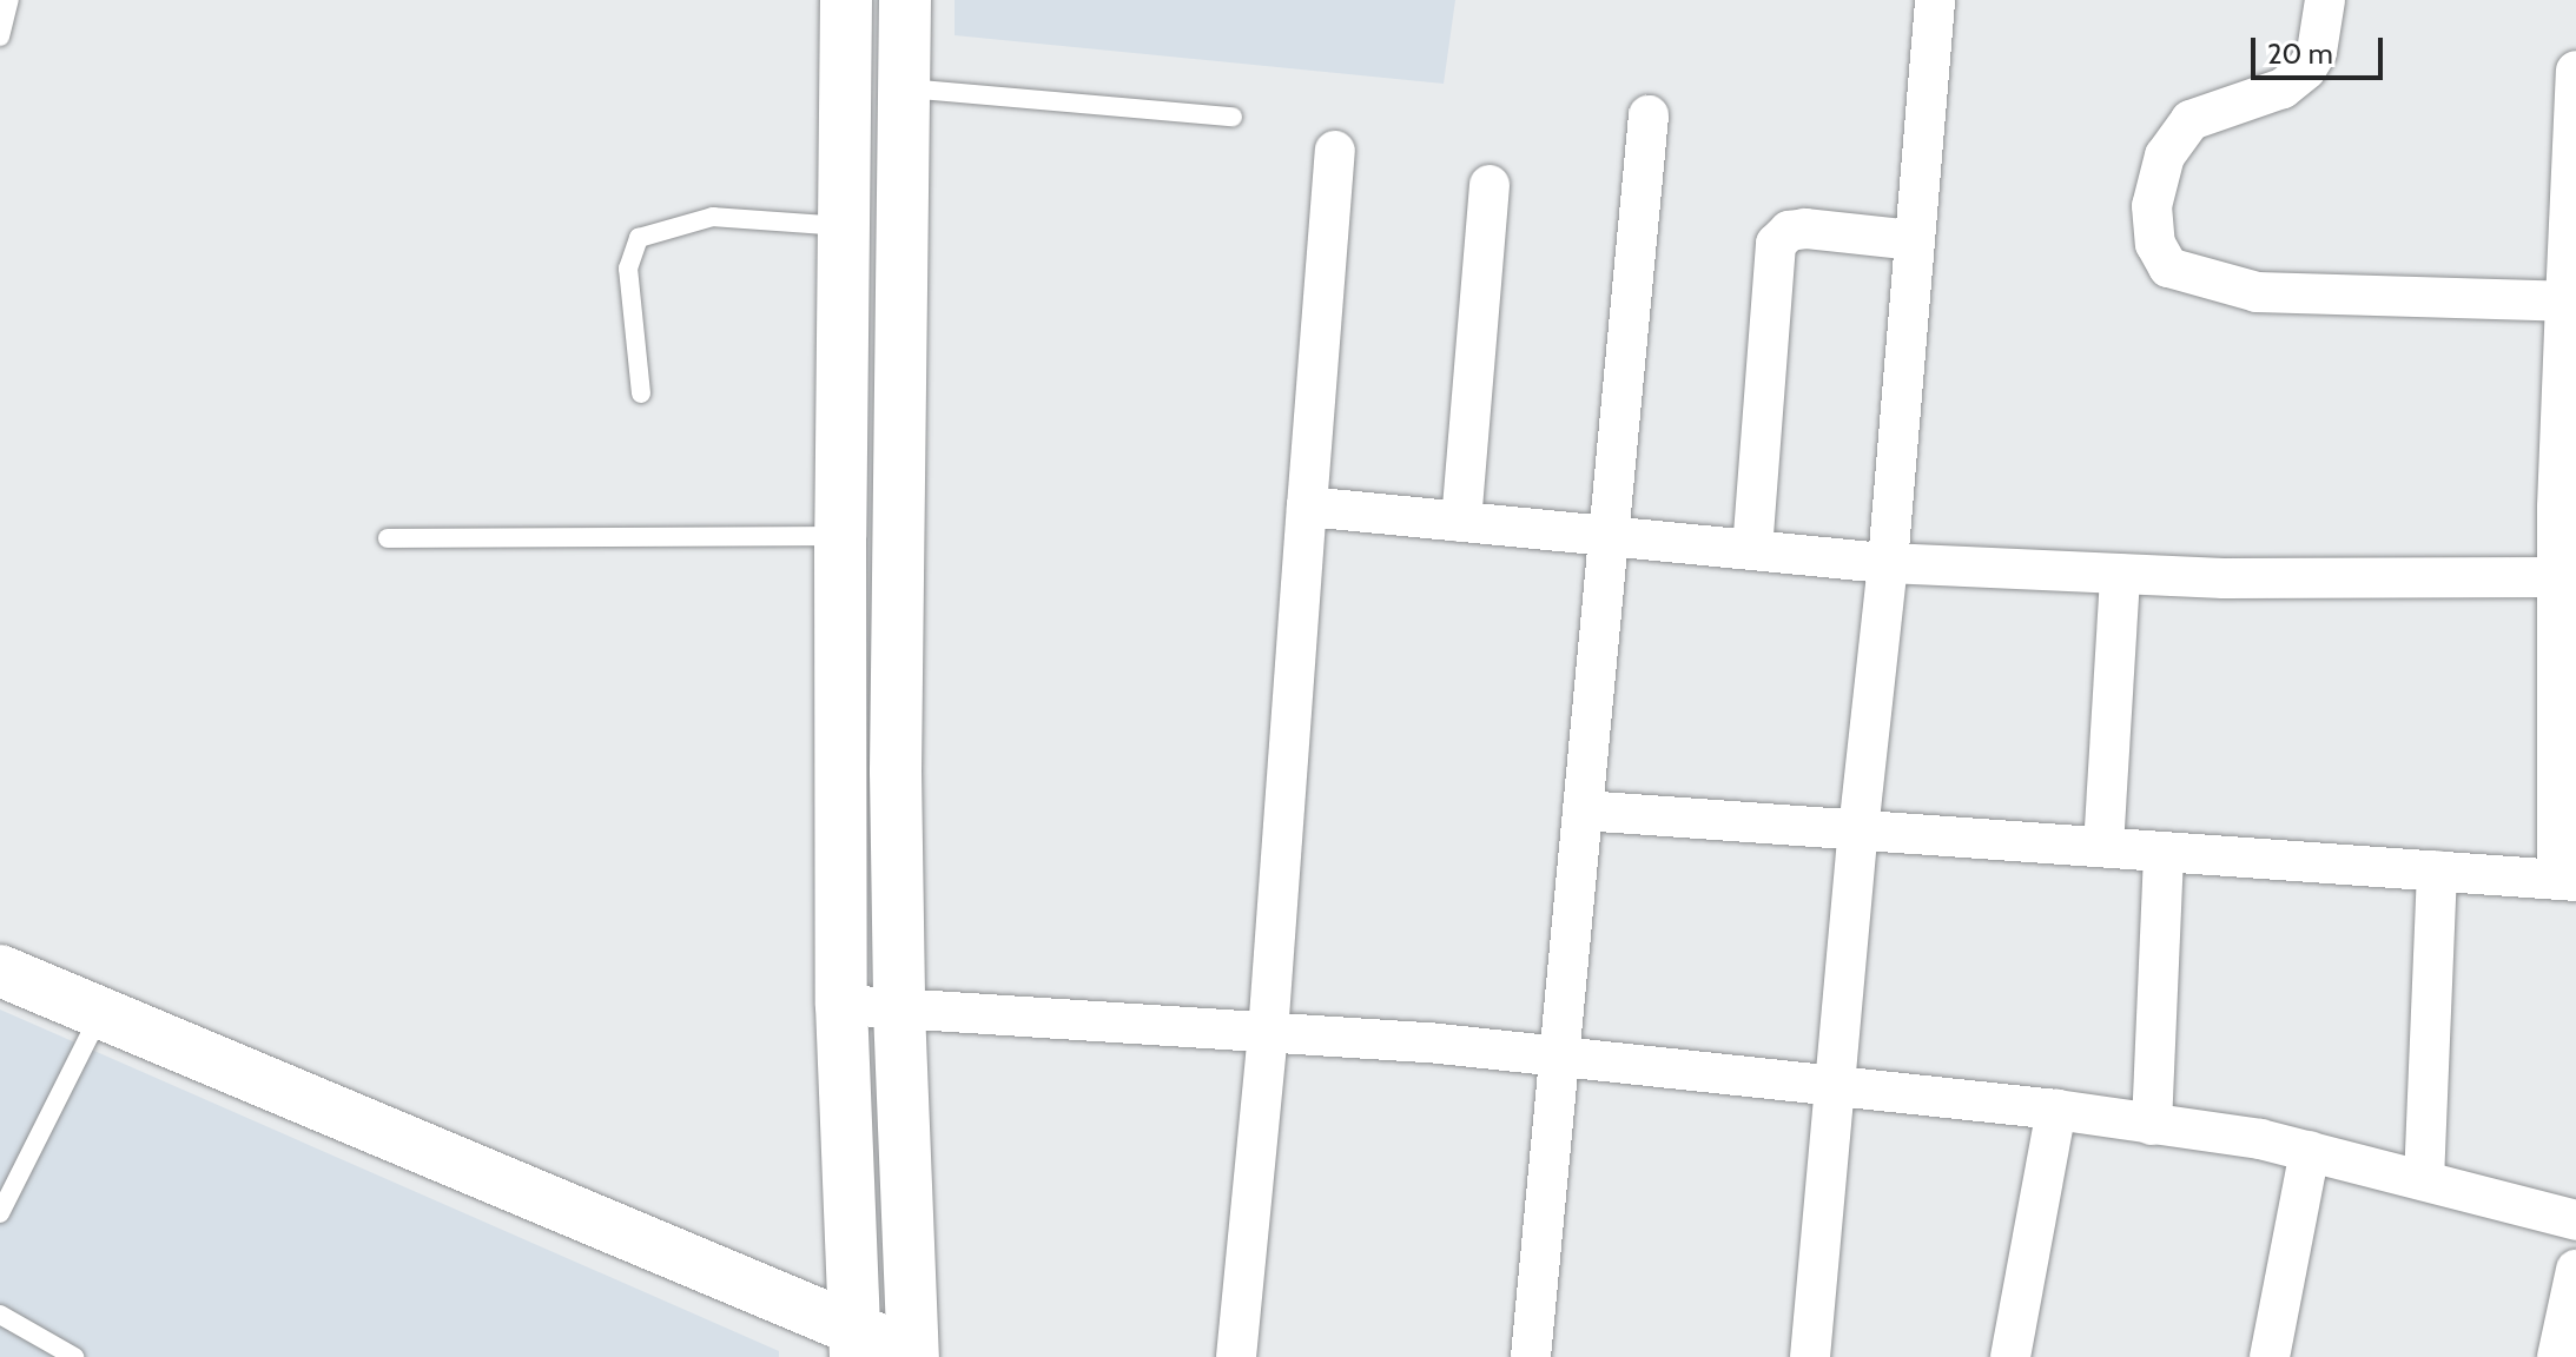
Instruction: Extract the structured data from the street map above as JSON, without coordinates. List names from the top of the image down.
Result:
{
  "scale_bar": "20 m"
}
